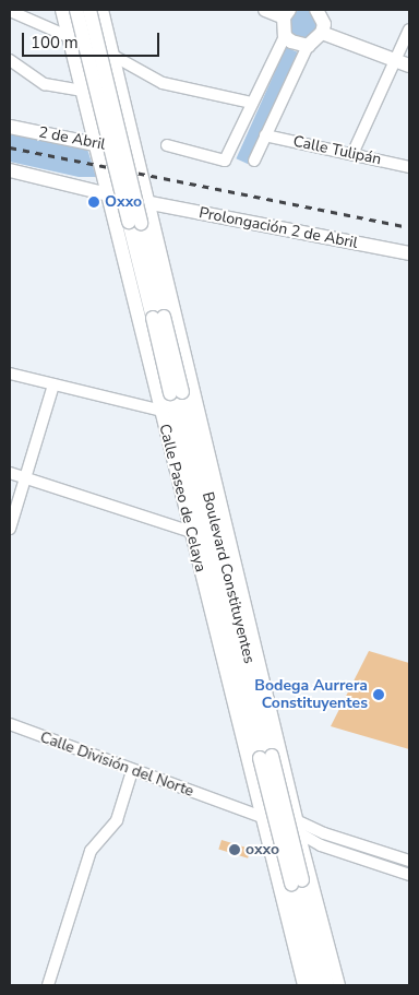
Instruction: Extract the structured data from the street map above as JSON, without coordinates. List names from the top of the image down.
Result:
{
  "streets": {
    "main road": [
      "2 de Abril",
      "Prolongación 2 de Abril",
      "Calle Paseo de Celaya",
      "Boulevard Constituyentes"
    ],
    "street": ["Calle Tulipán", "Calle División del Norte"]
  },
  "crossings": [
    ["2 de Abril", "Calle Paseo de Celaya"],
    ["Prolongación 2 de Abril", "Calle Paseo de Celaya"],
    ["Calle Paseo de Celaya", "Boulevard Constituyentes"],
    ["Calle Paseo de Celaya", "Calle División del Norte"]
  ],
  "places": ["Oxxo", "Bodega Aurrera Constituyentes", "oxxo"],
  "scale_bar": "100 m"
}
